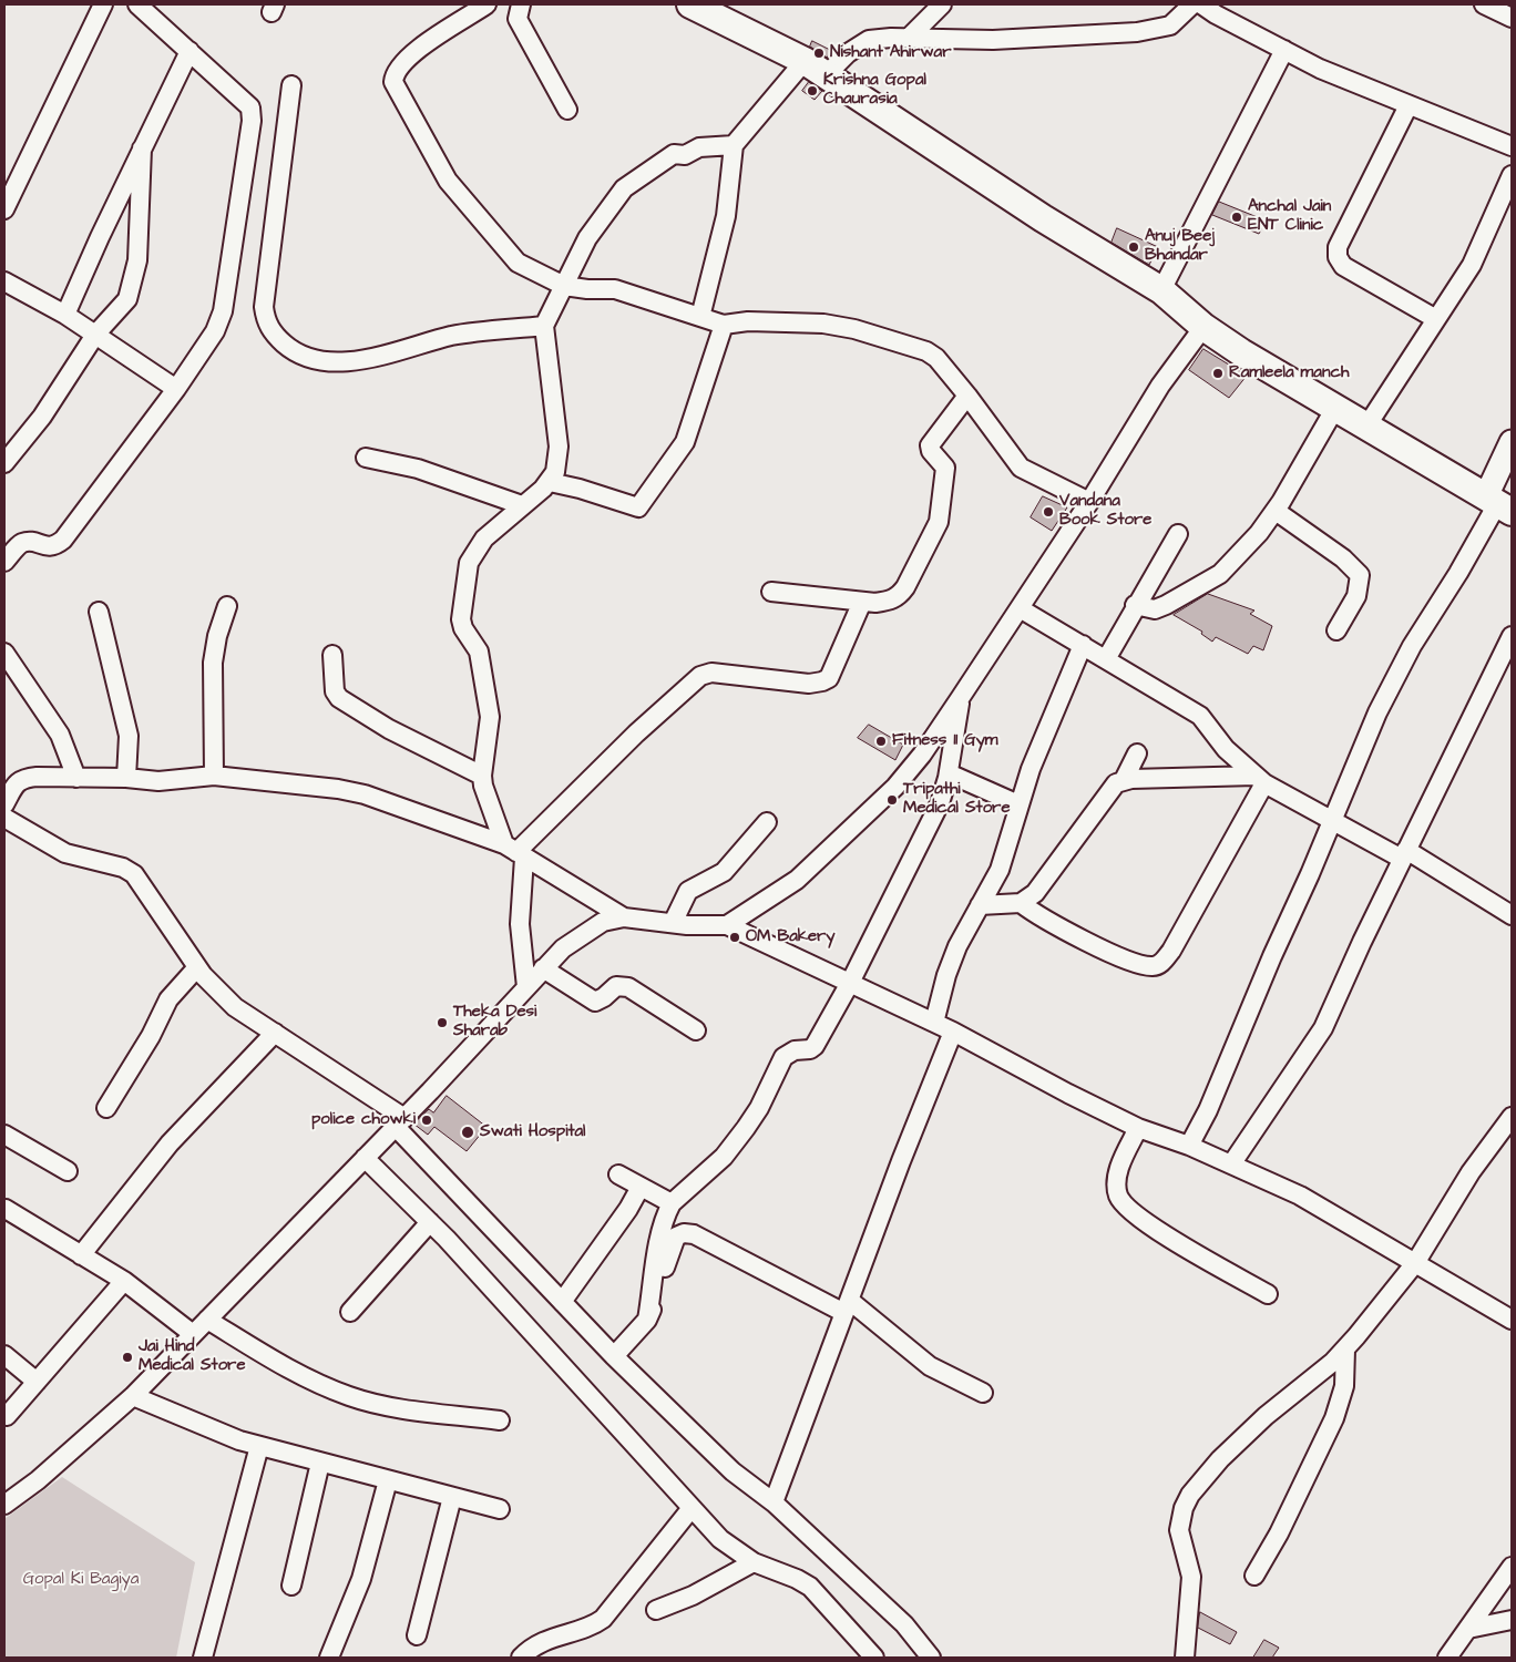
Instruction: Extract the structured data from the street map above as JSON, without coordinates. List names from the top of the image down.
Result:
{
  "parks": ["Gopal Ki Bagiya"],
  "places": [
    "Nishant Ahirwar",
    "Krishna Gopal Chaurasia",
    "Anchal Jain ENT Clinic",
    "Anuj Beej Bhandar",
    "Ramleela manch",
    "Vandana Book Store",
    "Fitness 11 Gym",
    "Tripathi Medical Store",
    "OM Bakery",
    "Theka Desi Sharab",
    "police chowki",
    "Swati Hospital",
    "Jai Hind Medical Store"
  ]
}
